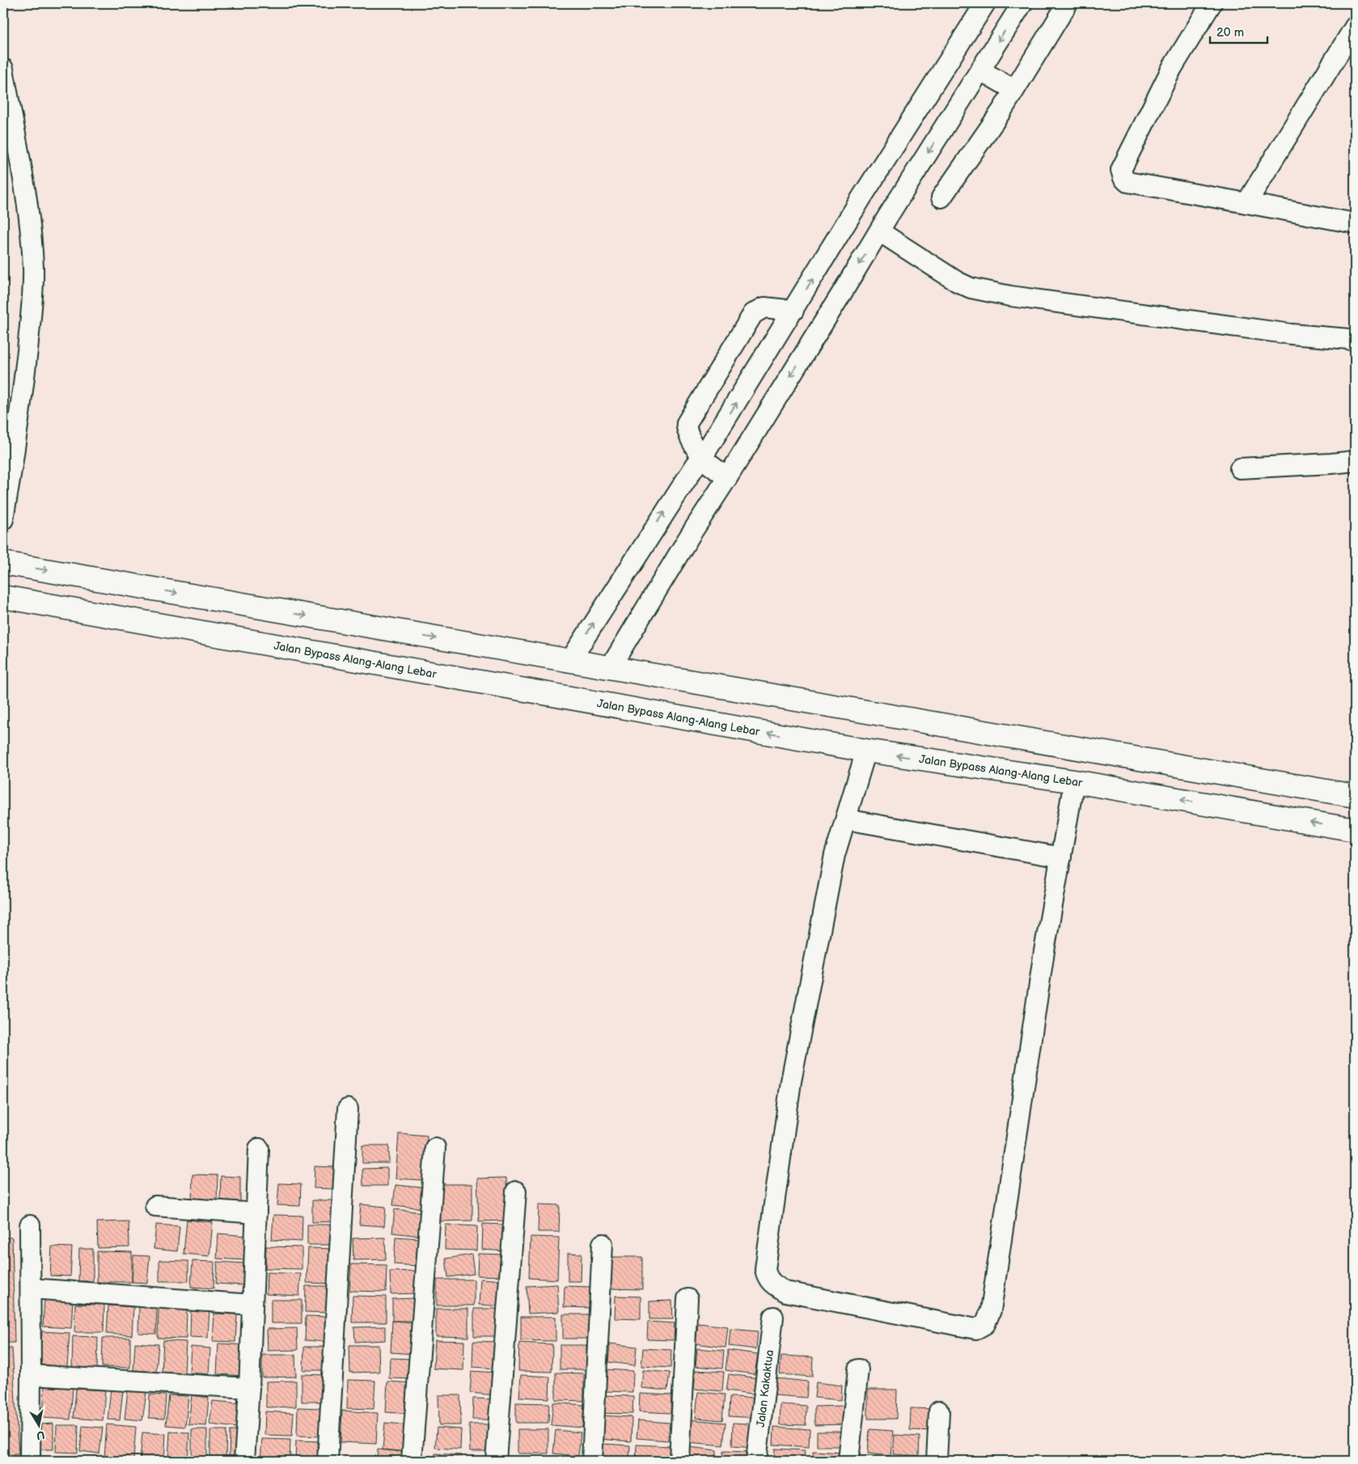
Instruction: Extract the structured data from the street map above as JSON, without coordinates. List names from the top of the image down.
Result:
{
  "streets": {
    "highway": ["Jalan Bypass Alang-Alang Lebar"],
    "street": ["Jalan Kakaktua"]
  },
  "scale_bar": "20 m",
  "north": "bottom"
}
